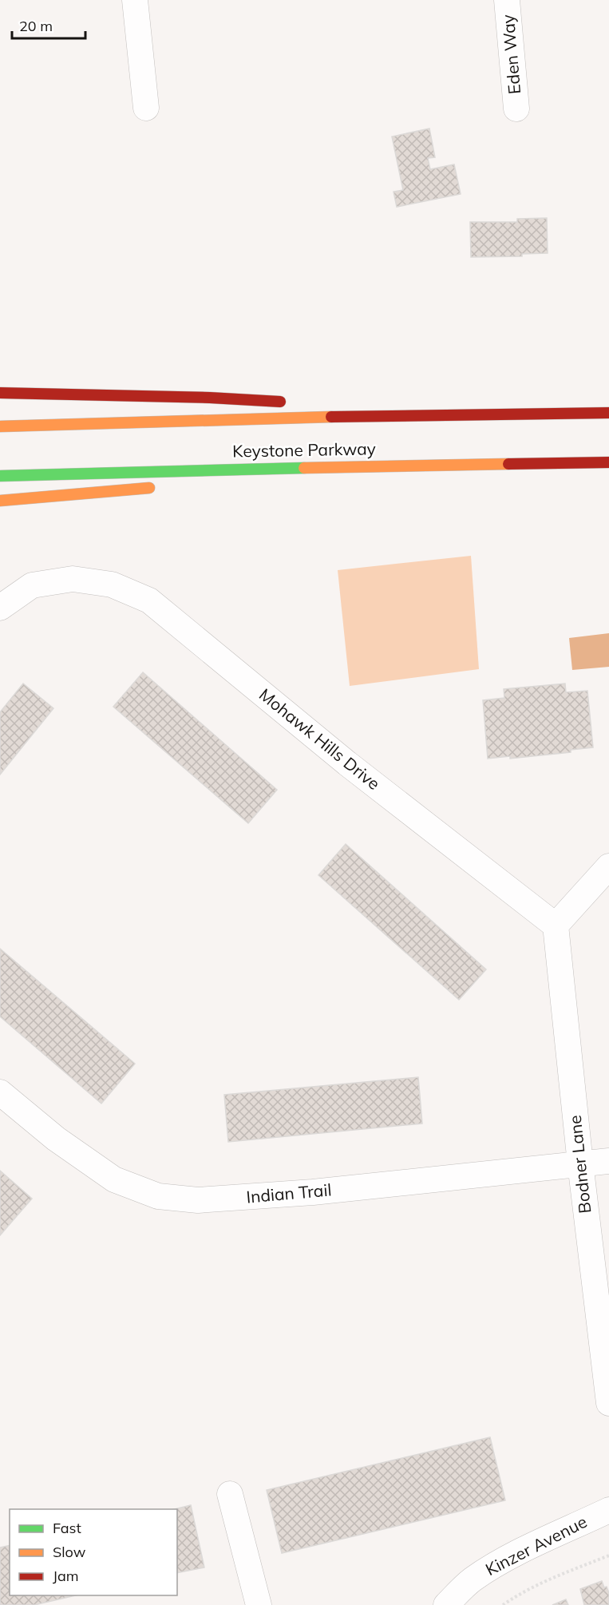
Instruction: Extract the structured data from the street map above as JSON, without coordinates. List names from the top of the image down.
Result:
{
  "streets": {
    "highway": ["Keystone Parkway"],
    "street": [
      "Eden Way",
      "Mohawk Hills Drive",
      "Bodner Lane",
      "Indian Trail",
      "Kinzer Avenue"
    ]
  },
  "crossings": [
    ["Mohawk Hills Drive", "Bodner Lane"],
    ["Bodner Lane", "Indian Trail"]
  ],
  "legend": ["Fast", "Slow", "Jam"],
  "scale_bar": "20 m"
}
